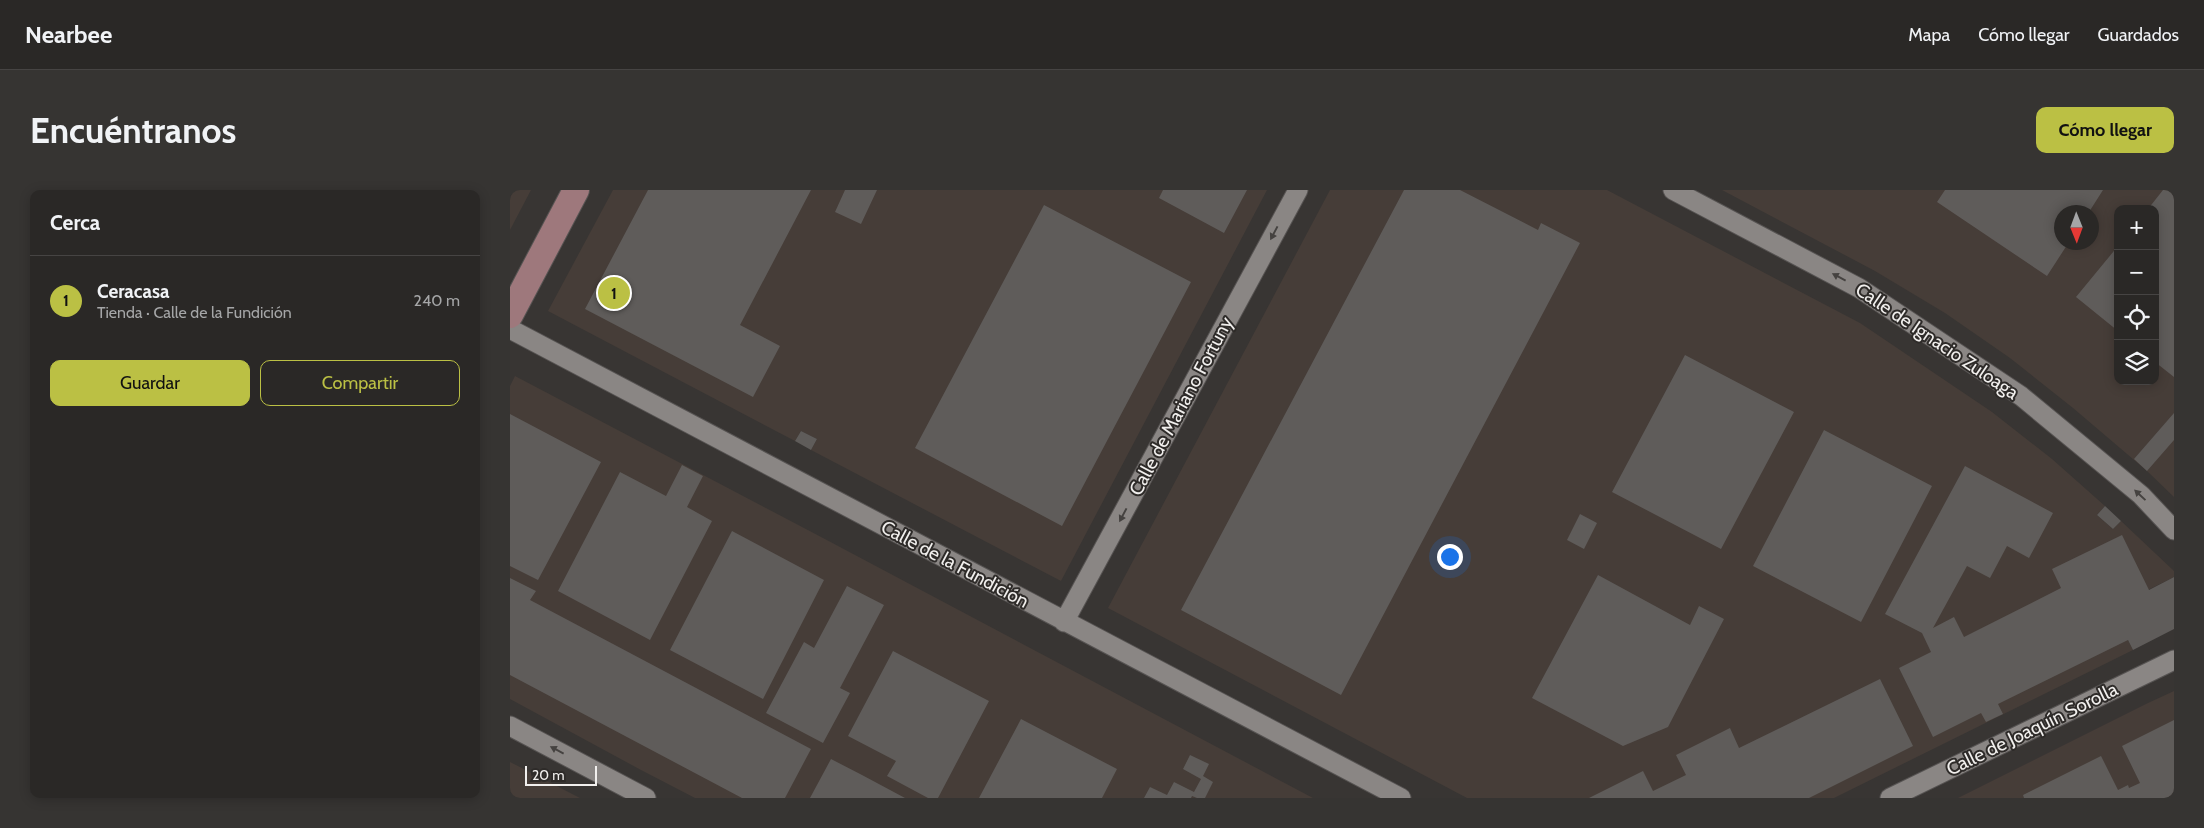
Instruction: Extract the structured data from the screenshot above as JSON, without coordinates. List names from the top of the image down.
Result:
{
  "streets": {
    "street": [
      "Calle de Ignacio Zuloaga",
      "Calle de Mariano Fortuny",
      "Calle de la Fundición",
      "Calle de Joaquín Sorolla"
    ]
  },
  "crossings": [
    ["Calle de Mariano Fortuny", "Calle de la Fundición"]
  ],
  "one_way": ["Calle de Ignacio Zuloaga", "Calle de Mariano Fortuny"],
  "scale_bar": "20 m",
  "north": "bottom",
  "page": {
    "header": "Nearbee",
    "nav": ["Mapa", "Cómo llegar", "Guardados"],
    "buttons": [
      "Cómo llegar",
      ["Guardar", "Compartir"]
    ],
    "title": "Encuéntranos",
    "heading": "Cerca",
    "map_buttons": ["+", "−"],
    "list": [
      {
        "mark": "1",
        "name": "Ceracasa",
        "note": "Tienda · Calle de la Fundición",
        "value": "240 m"
      }
    ],
    "pins": "1",
    "scale": "20 m"
  }
}
